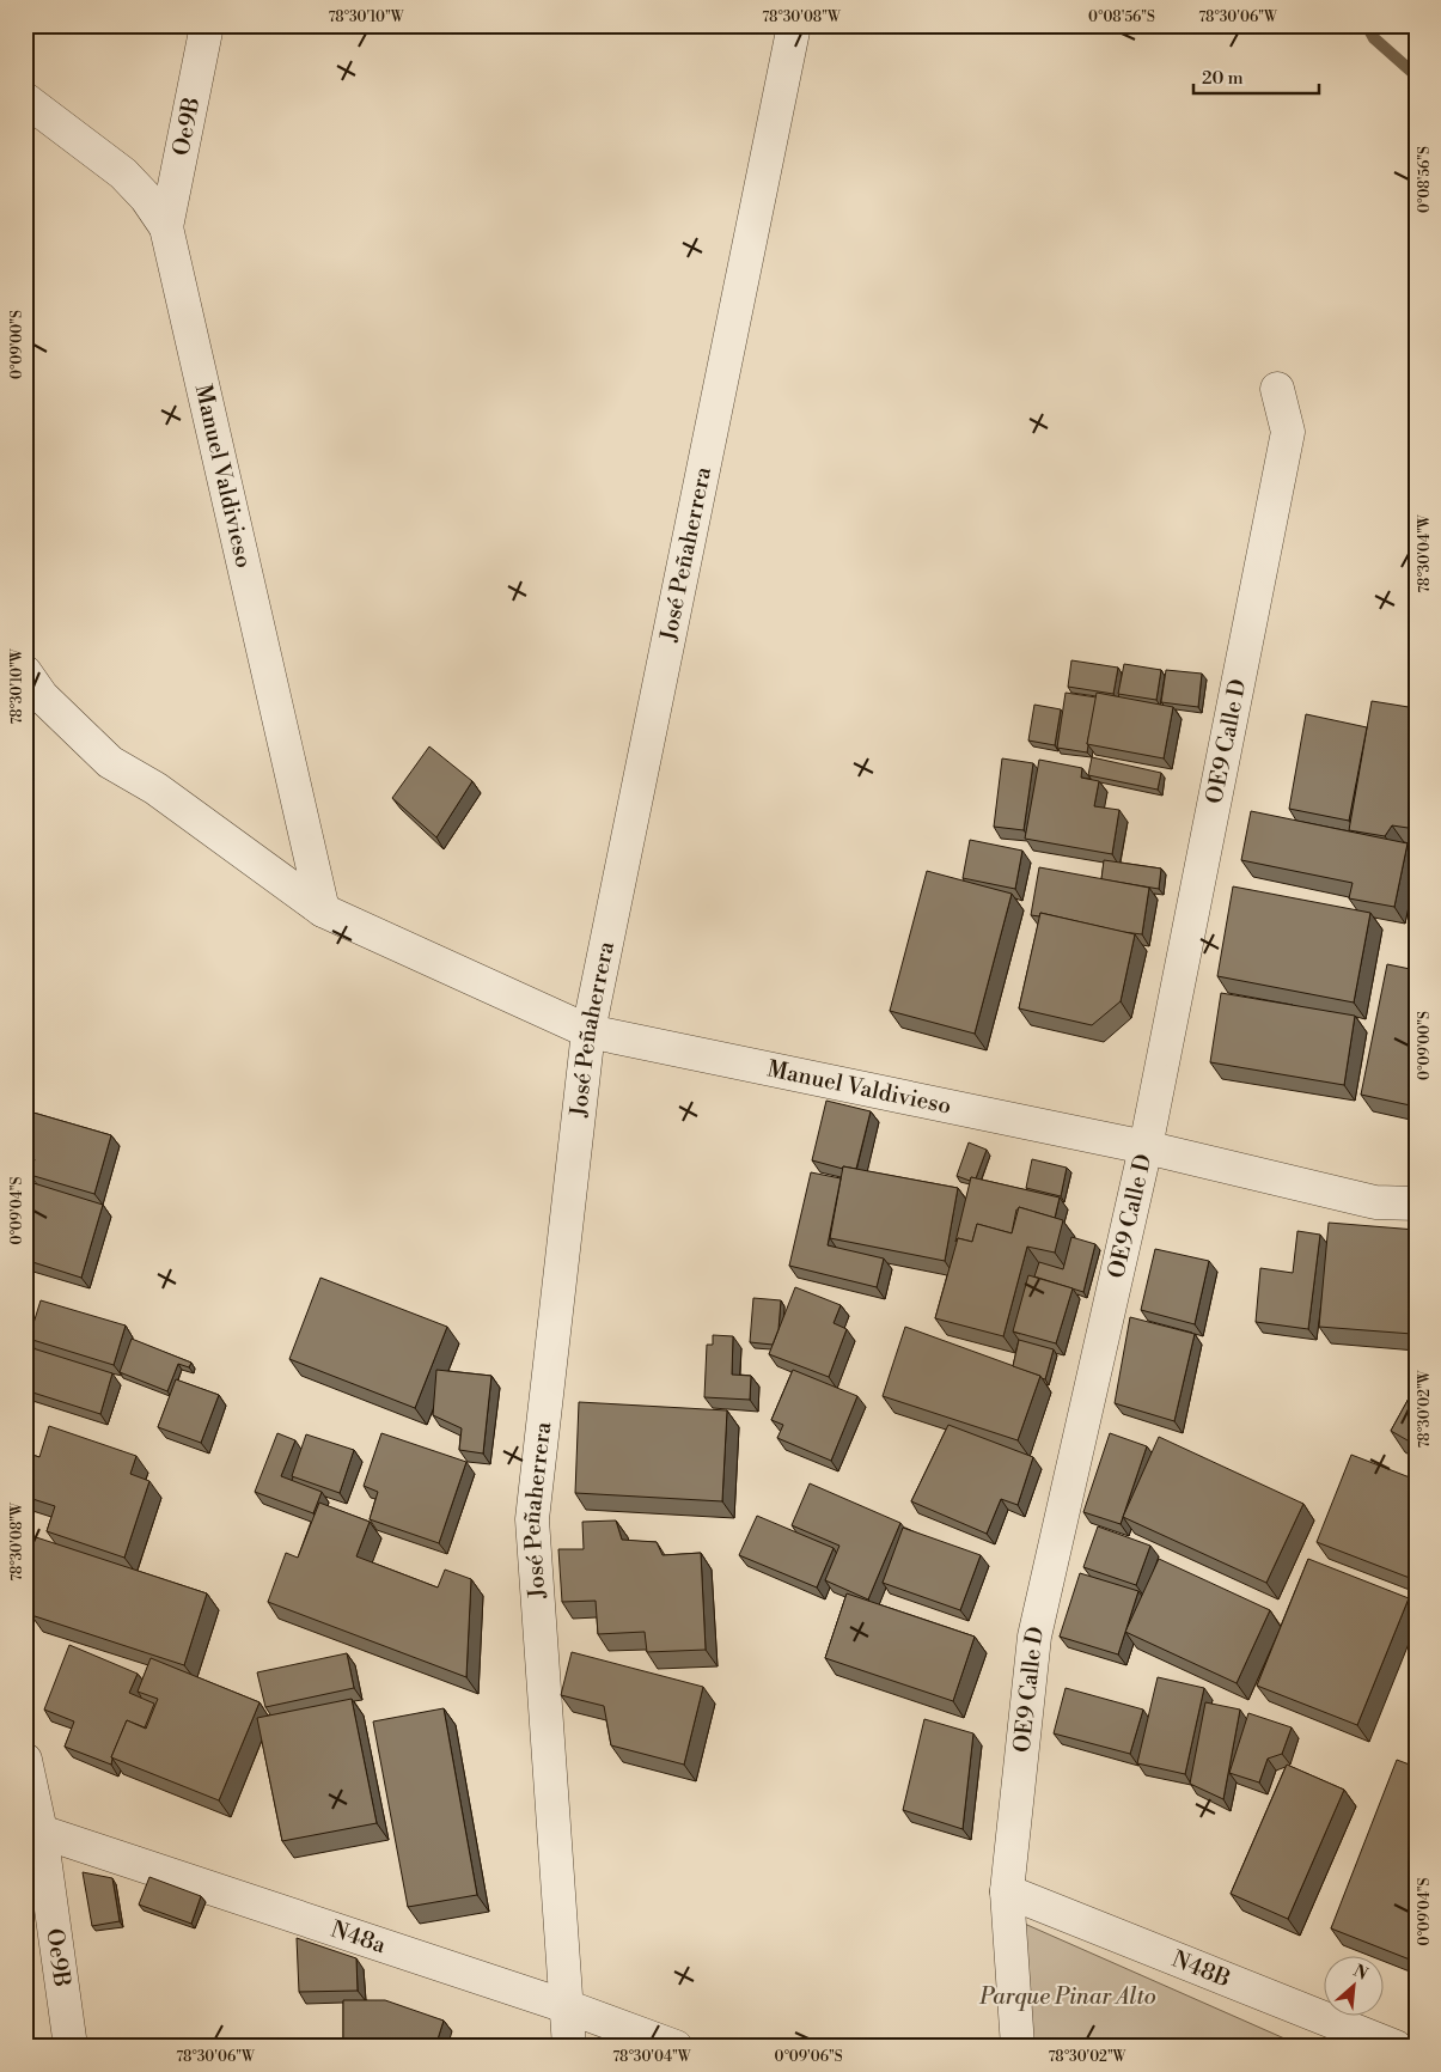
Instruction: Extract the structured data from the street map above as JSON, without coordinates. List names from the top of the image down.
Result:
{
  "streets": {
    "street": [
      "Oe9B",
      "Manuel Valdivieso",
      "José Peñaherrera",
      "OE9 Calle D",
      "N48a",
      "N48B"
    ]
  },
  "crossings": [
    ["Oe9B", "Manuel Valdivieso"],
    ["Oe9B", "N48a"],
    ["Manuel Valdivieso", "José Peñaherrera"],
    ["Manuel Valdivieso", "OE9 Calle D"],
    ["José Peñaherrera", "N48a"],
    ["OE9 Calle D", "N48B"]
  ],
  "parks": ["Parque Pinar Alto"],
  "scale_bar": "20 m",
  "north": "top right",
  "coordinates": [
    "78°30'10\"W",
    "78°30'08\"W",
    "0°08'56\"S",
    "78°30'06\"W",
    "0°09'00\"S",
    "78°30'04\"W",
    "0°09'04\"S",
    "78°30'02\"W",
    "0°09'06\"S"
  ]
}
